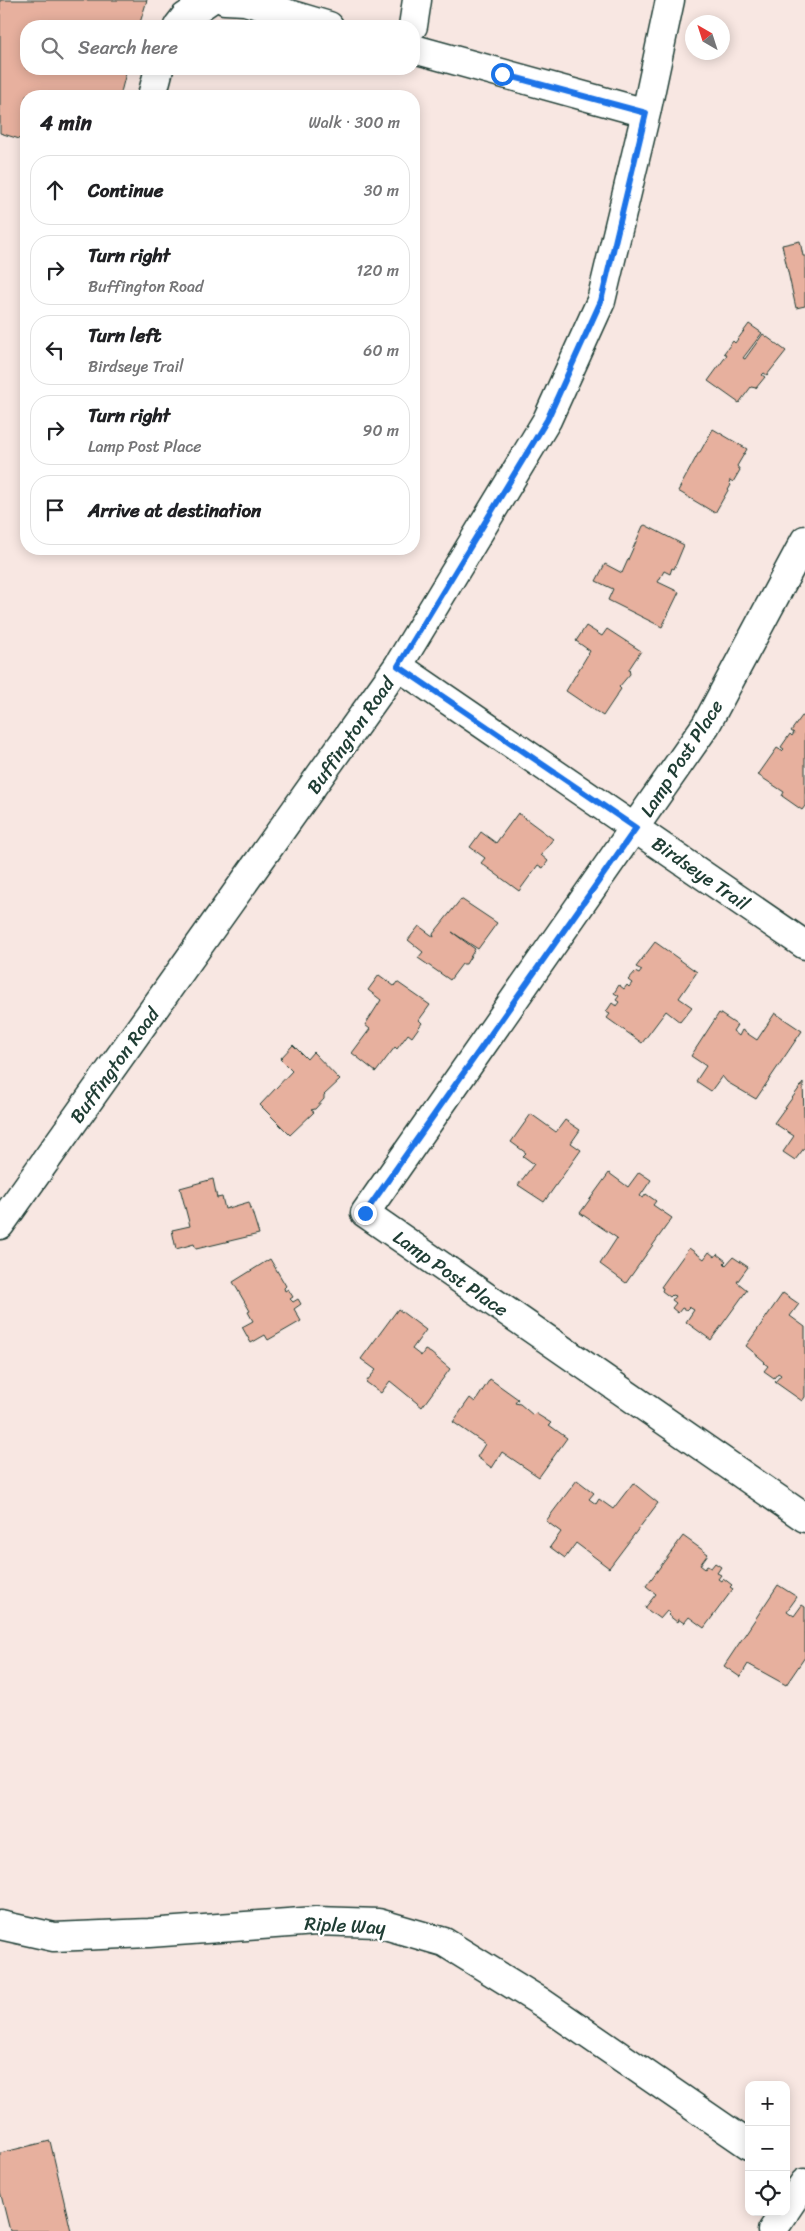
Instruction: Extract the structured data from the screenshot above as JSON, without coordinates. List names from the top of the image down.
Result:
{
  "streets": {
    "street": [
      "Buffington Road",
      "Lamp Post Place",
      "Birdseye Trail",
      "Riple Way"
    ]
  },
  "crossings": [
    ["Buffington Road", "Birdseye Trail"],
    ["Lamp Post Place", "Birdseye Trail"]
  ],
  "north": "top left",
  "page": {
    "search": "Search here",
    "heading": ["4 min", "Walk · 300 m"],
    "list": [
      ["Continue", "30 m"],
      ["Turn right", "Buffington Road", "120 m"],
      ["Turn left", "Birdseye Trail", "60 m"],
      ["Turn right", "Lamp Post Place", "90 m"],
      "Arrive at destination"
    ],
    "map_buttons": ["+", "−"]
  }
}
